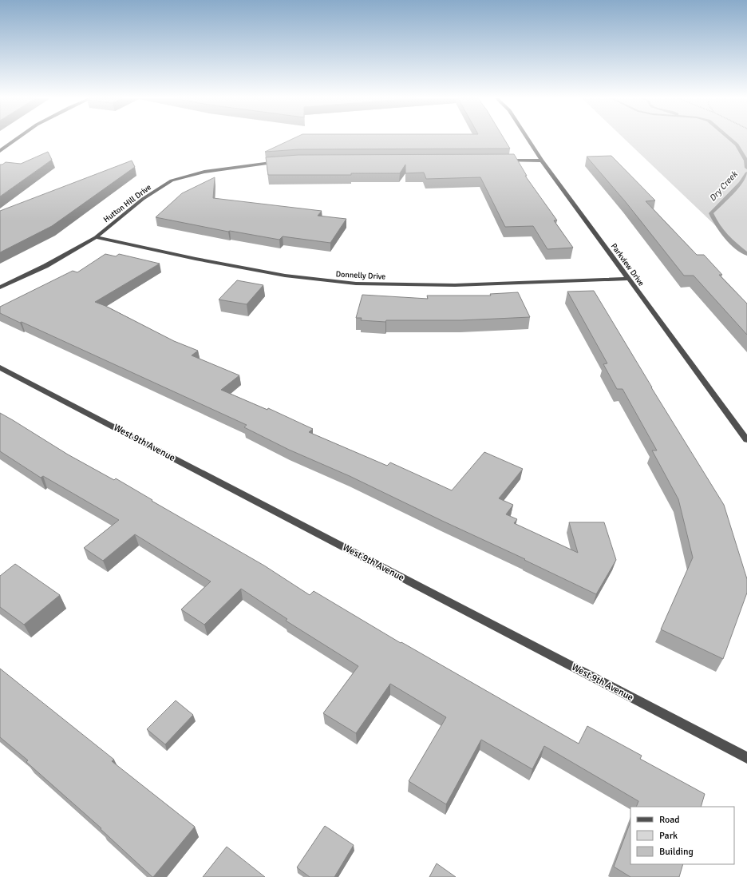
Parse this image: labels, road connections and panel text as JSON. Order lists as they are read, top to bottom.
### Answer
{
  "streets": {
    "street": [
      "Hutton Hill Drive",
      "Parkview Drive",
      "Donnelly Drive",
      "West 9th Avenue"
    ]
  },
  "crossings": [
    ["Hutton Hill Drive", "Donnelly Drive"],
    ["Parkview Drive", "Donnelly Drive"]
  ],
  "water": ["Dry Creek"],
  "legend": ["Road", "Park", "Building"]
}
